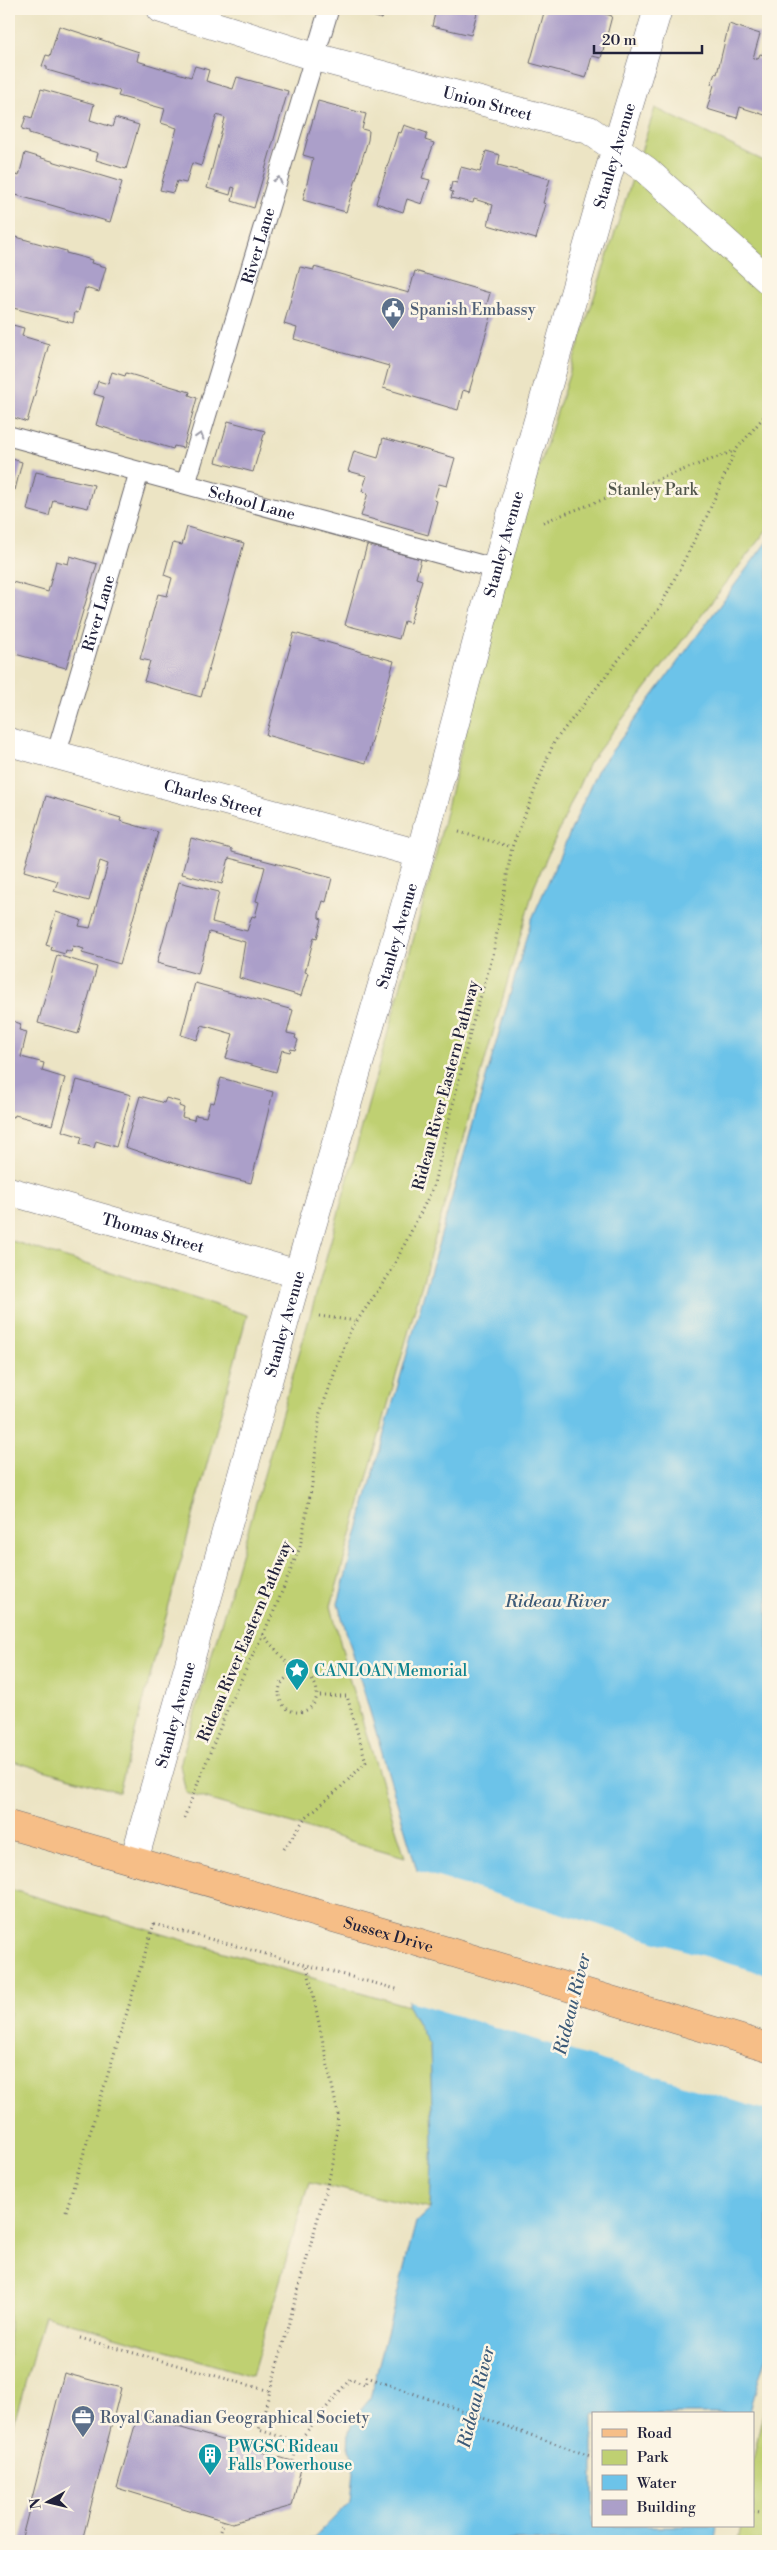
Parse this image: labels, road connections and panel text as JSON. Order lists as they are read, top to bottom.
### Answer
{
  "streets": {
    "main road": ["Sussex Drive"],
    "street": [
      "Union Street",
      "Stanley Avenue",
      "Charles Street",
      "Thomas Street"
    ],
    "lane": ["River Lane", "School Lane"],
    "path": ["Rideau River Eastern Pathway"]
  },
  "crossings": [
    ["Union Street", "Stanley Avenue"],
    ["Union Street", "River Lane"],
    ["Stanley Avenue", "School Lane"],
    ["Stanley Avenue", "Charles Street"],
    ["Stanley Avenue", "Thomas Street"],
    ["Stanley Avenue", "Sussex Drive"],
    ["River Lane", "School Lane"],
    ["River Lane", "Charles Street"]
  ],
  "one_way": ["River Lane"],
  "water": ["Rideau River"],
  "parks": ["Stanley Park"],
  "places": {
    "public building": ["Spanish Embassy"],
    "place": ["CANLOAN Memorial"],
    "office": ["Royal Canadian Geographical Society"],
    "building": ["PWGSC Rideau Falls Powerhouse"]
  },
  "legend": [
    "Road",
    "Park",
    "Water",
    "Building"
  ],
  "scale_bar": "20 m",
  "north": "left"
}
